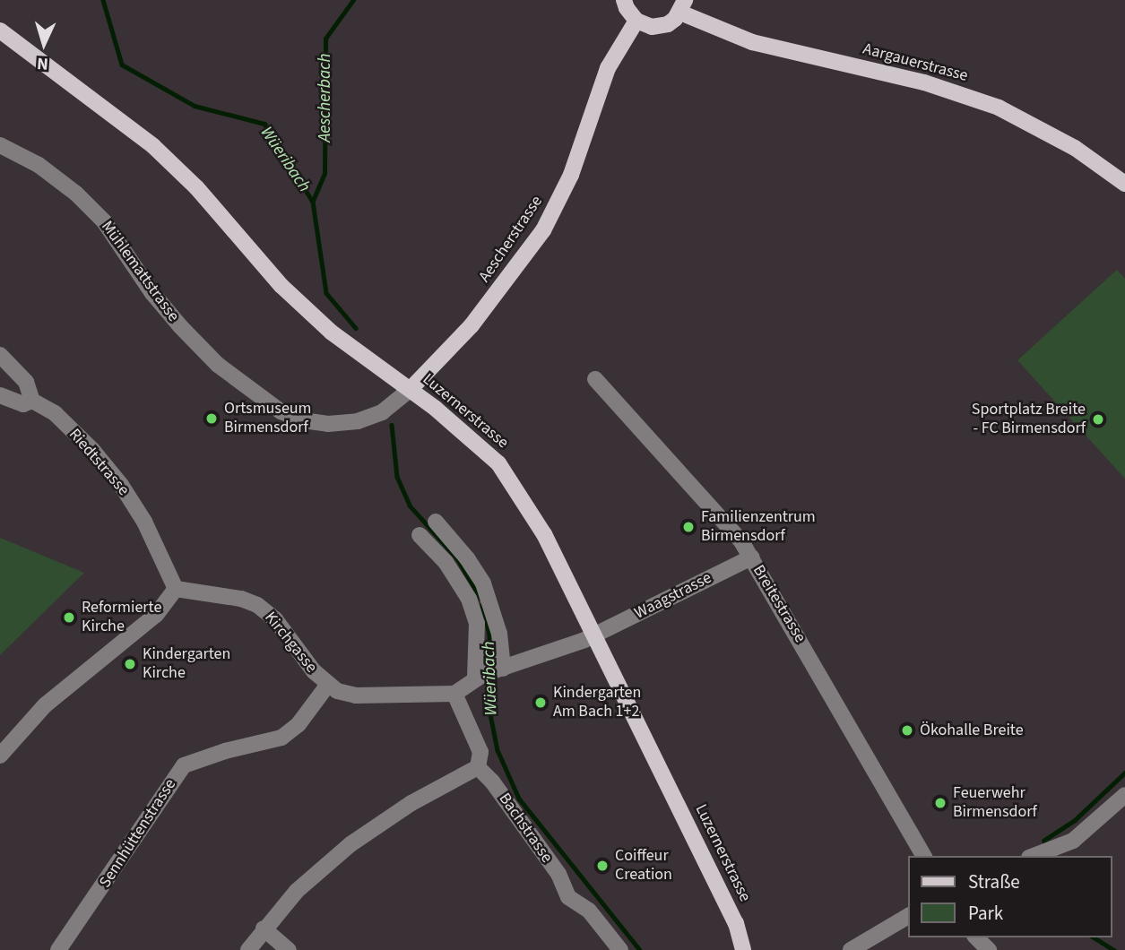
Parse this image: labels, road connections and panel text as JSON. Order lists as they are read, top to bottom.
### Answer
{
  "streets": {
    "main road": ["Aargauerstrasse", "Aescherstrasse", "Luzernerstrasse"],
    "street": [
      "Mühlemattstrasse",
      "Riedtstrasse",
      "Waagstrasse",
      "Breitestrasse",
      "Kirchgasse",
      "Bachstrasse",
      "Sennhüttenstrasse"
    ]
  },
  "crossings": [
    ["Aescherstrasse", "Mühlemattstrasse"],
    ["Aescherstrasse", "Luzernerstrasse"],
    ["Mühlemattstrasse", "Luzernerstrasse"],
    ["Luzernerstrasse", "Waagstrasse"],
    ["Riedtstrasse", "Kirchgasse"],
    ["Waagstrasse", "Breitestrasse"],
    ["Kirchgasse", "Sennhüttenstrasse"]
  ],
  "water": ["Aescherbach", "Wüeribach"],
  "places": [
    "Ortsmuseum Birmensdorf",
    "Sportplatz Breite - FC Birmensdorf",
    "Familienzentrum Birmensdorf",
    "Reformierte Kirche",
    "Kindergarten Kirche",
    "Kindergarten Am Bach 1+2",
    "Ökohalle Breite",
    "Feuerwehr Birmensdorf",
    "Coiffeur Creation"
  ],
  "legend": ["Straße", "Park"],
  "north": "bottom"
}
